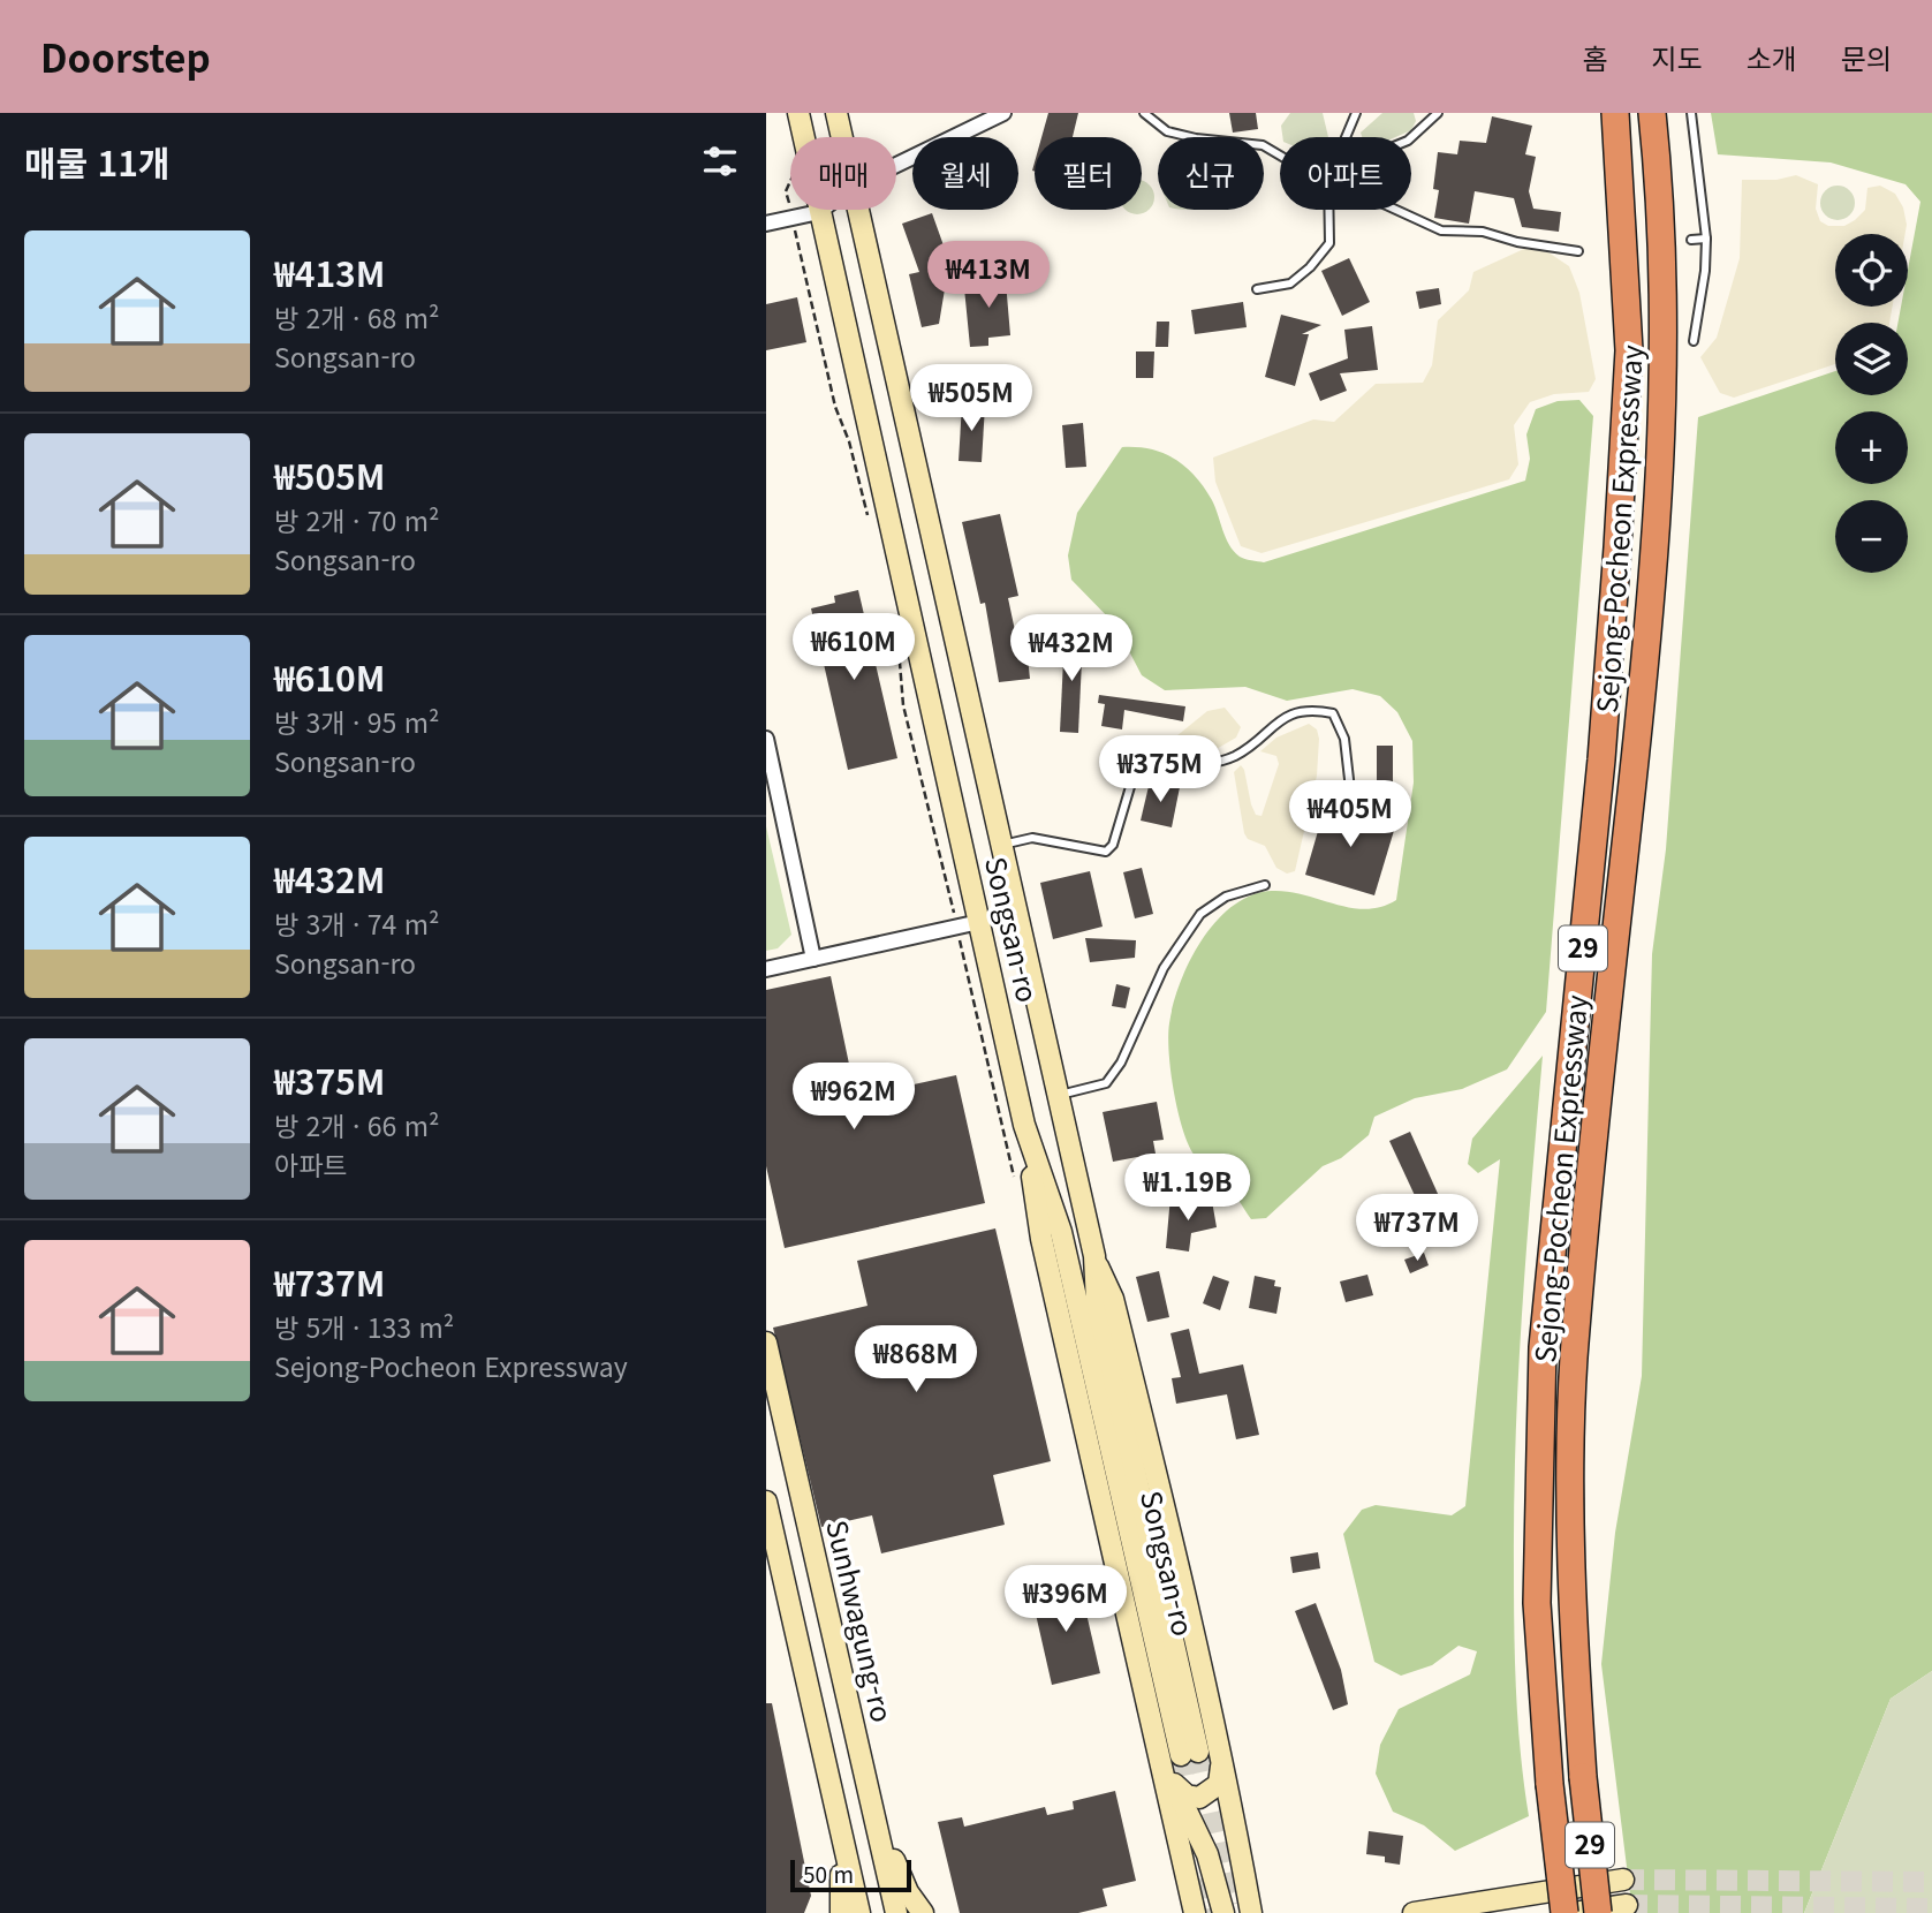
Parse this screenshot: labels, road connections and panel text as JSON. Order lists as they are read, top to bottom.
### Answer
{
  "streets": {
    "highway": ["Sejong-Pocheon Expressway", "29"],
    "street": ["Songsan-ro", "Sunhwagung-ro"]
  },
  "scale_bar": "50 m",
  "page": {
    "header": "Doorstep",
    "nav": [
      "홈",
      "지도",
      "소개",
      "문의"
    ],
    "heading": "매물 11개",
    "chip": [
      "매매",
      "월세",
      "필터",
      "신규",
      "아파트"
    ],
    "list": [
      {
        "name": "₩413M",
        "note": "방 2개 · 68 m² · Songsan-ro"
      },
      {
        "name": "₩505M",
        "note": "방 2개 · 70 m² · Songsan-ro"
      },
      {
        "name": "₩610M",
        "note": "방 3개 · 95 m² · Songsan-ro"
      },
      {
        "name": "₩432M",
        "note": "방 3개 · 74 m² · Songsan-ro"
      },
      {
        "name": "₩375M",
        "note": "방 2개 · 66 m² · 아파트"
      },
      {
        "name": "₩737M",
        "note": "방 5개 · 133 m² · Sejong-Pocheon Expressway"
      }
    ],
    "map_buttons": ["+", "−"],
    "price": [
      "₩413M",
      "₩505M",
      "₩610M",
      "₩432M",
      "₩375M",
      "₩405M",
      "₩962M",
      "₩1.19B",
      "₩737M",
      "₩868M",
      "₩396M"
    ],
    "scale": "50 m"
  }
}
